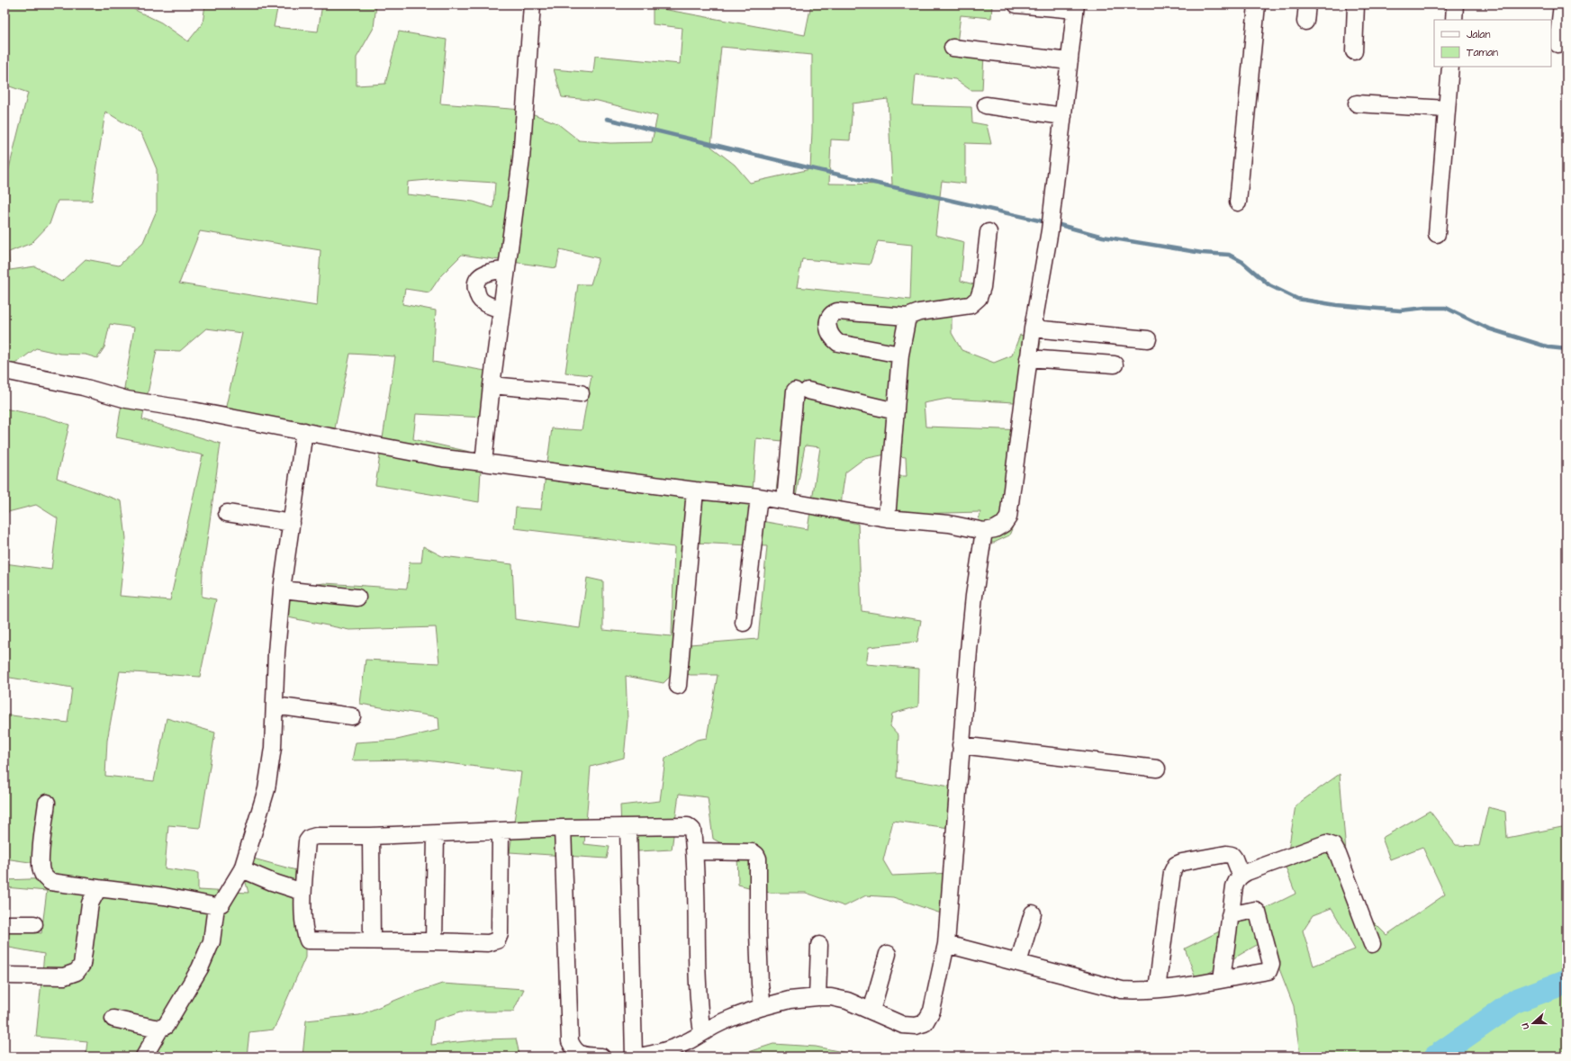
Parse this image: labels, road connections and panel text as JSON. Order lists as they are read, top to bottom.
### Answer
{
  "legend": ["Jalan", "Taman"],
  "north": "left"
}
